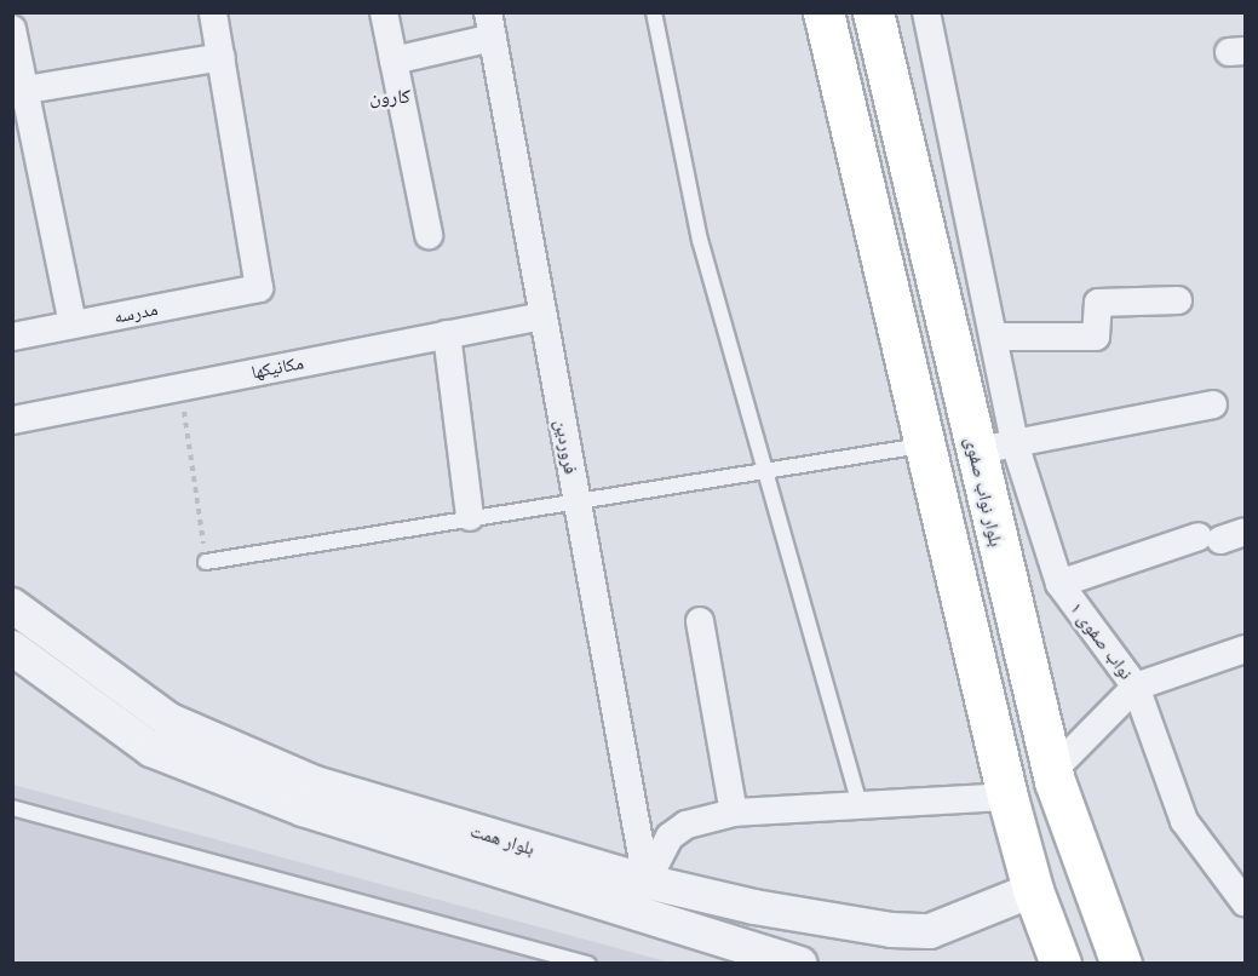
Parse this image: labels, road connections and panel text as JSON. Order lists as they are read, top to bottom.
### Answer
{
  "streets": {
    "main road": ["بلوار نواب صفوی"],
    "street": [
      "مدرسه",
      "مکانیکها",
      "فروردین",
      "نواب صفوی ۱",
      "بلوار همت"
    ]
  },
  "crossings": [
    ["مکانیکها", "فروردین"],
    ["فروردین", "بلوار همت"]
  ],
  "districts": ["کارون"]
}
